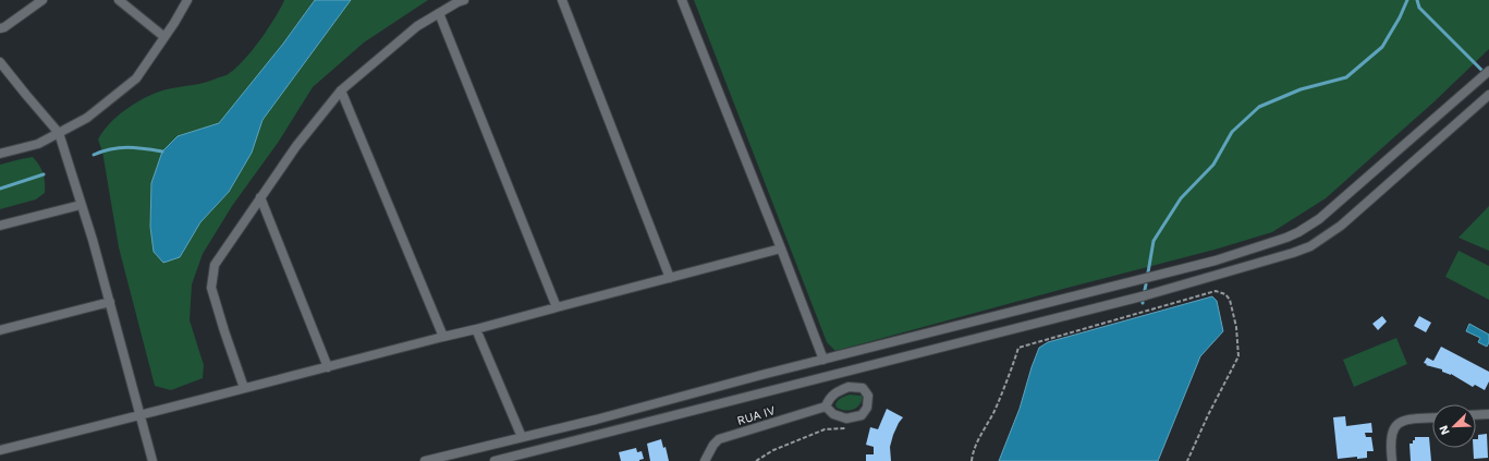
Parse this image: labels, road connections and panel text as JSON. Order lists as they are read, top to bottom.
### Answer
{
  "streets": {
    "street": ["RUA IV"]
  },
  "north": "bottom left"
}
